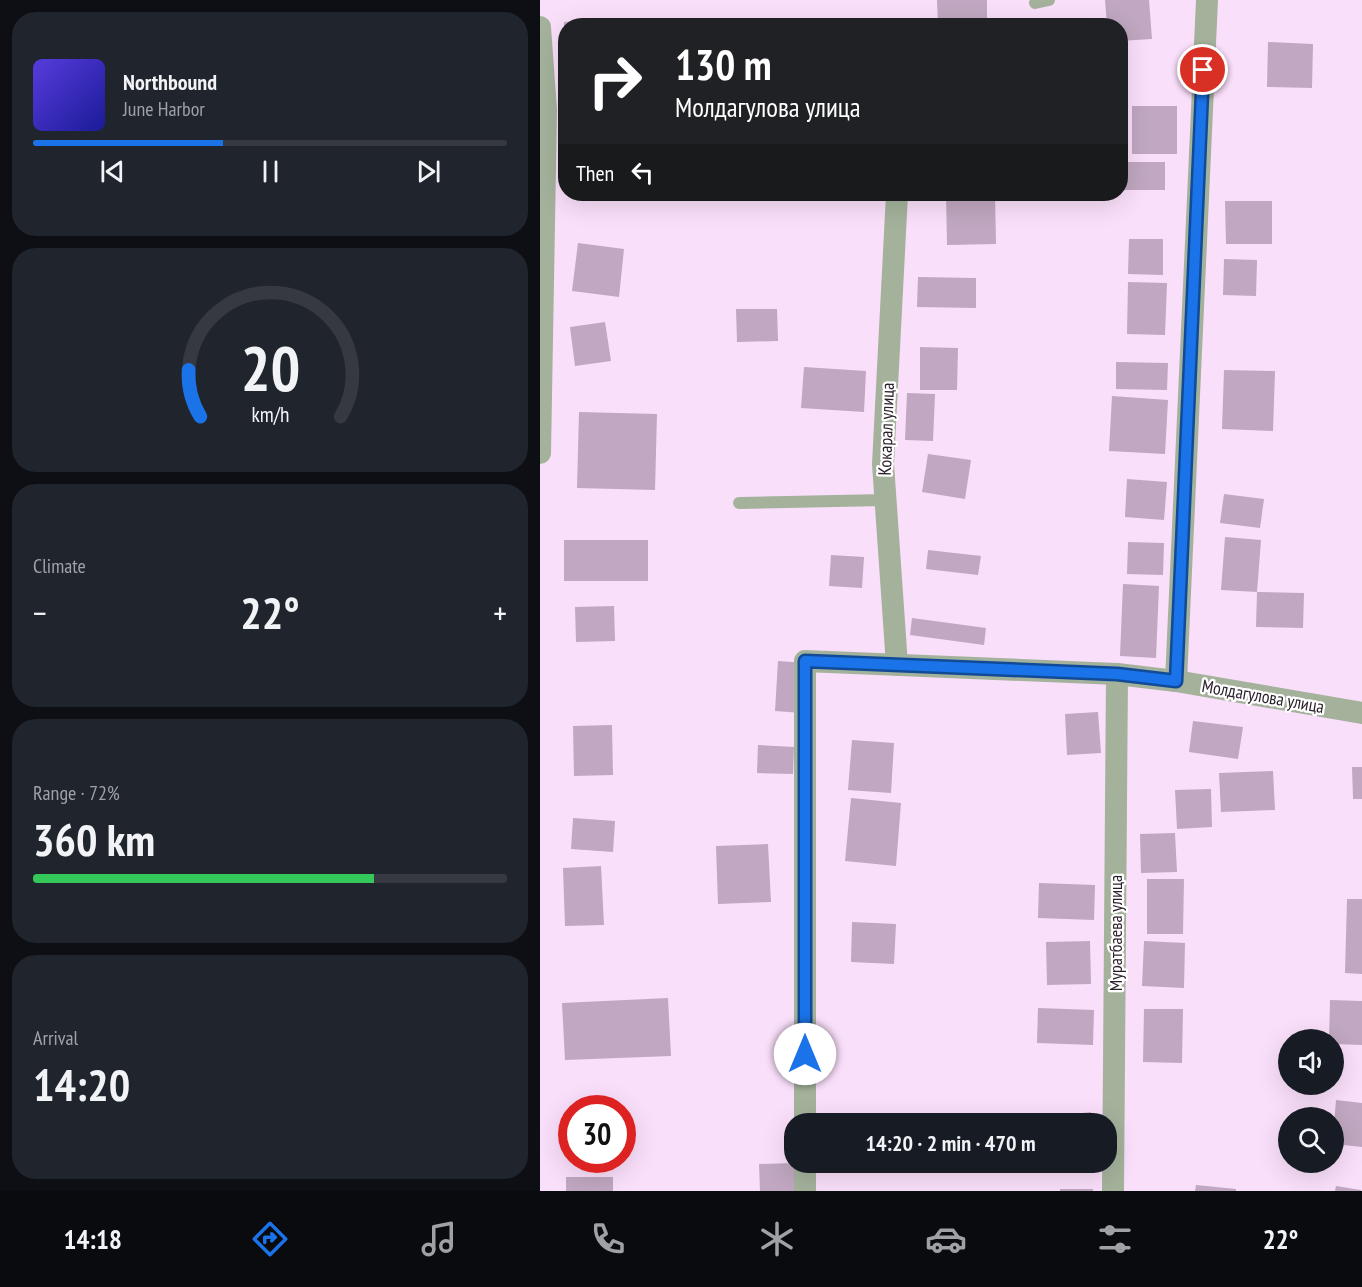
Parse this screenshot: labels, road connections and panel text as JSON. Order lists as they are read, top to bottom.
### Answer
{
  "streets": {
    "street": ["Кокарал улица", "Молдагулова улица", "Муратбаева улица"]
  },
  "crossings": [
    ["Кокарал улица", "Молдагулова улица"],
    ["Молдагулова улица", "Муратбаева улица"]
  ],
  "page": {
    "turn": ["130 m", "Молдагулова улица"],
    "song": ["Northbound", "June Harbor"],
    "then": "Then",
    "tile": [
      "Climate",
      ["Range · 72%", "360 km"],
      ["Arrival", "14:20"]
    ],
    "heat": ["−", "22°", "+"],
    "limit": "30",
    "trip": "14:20 · 2 min · 470 m",
    "tabs": ["14:18", "22°"],
    "gauge": ["20", "km/h"]
  }
}
